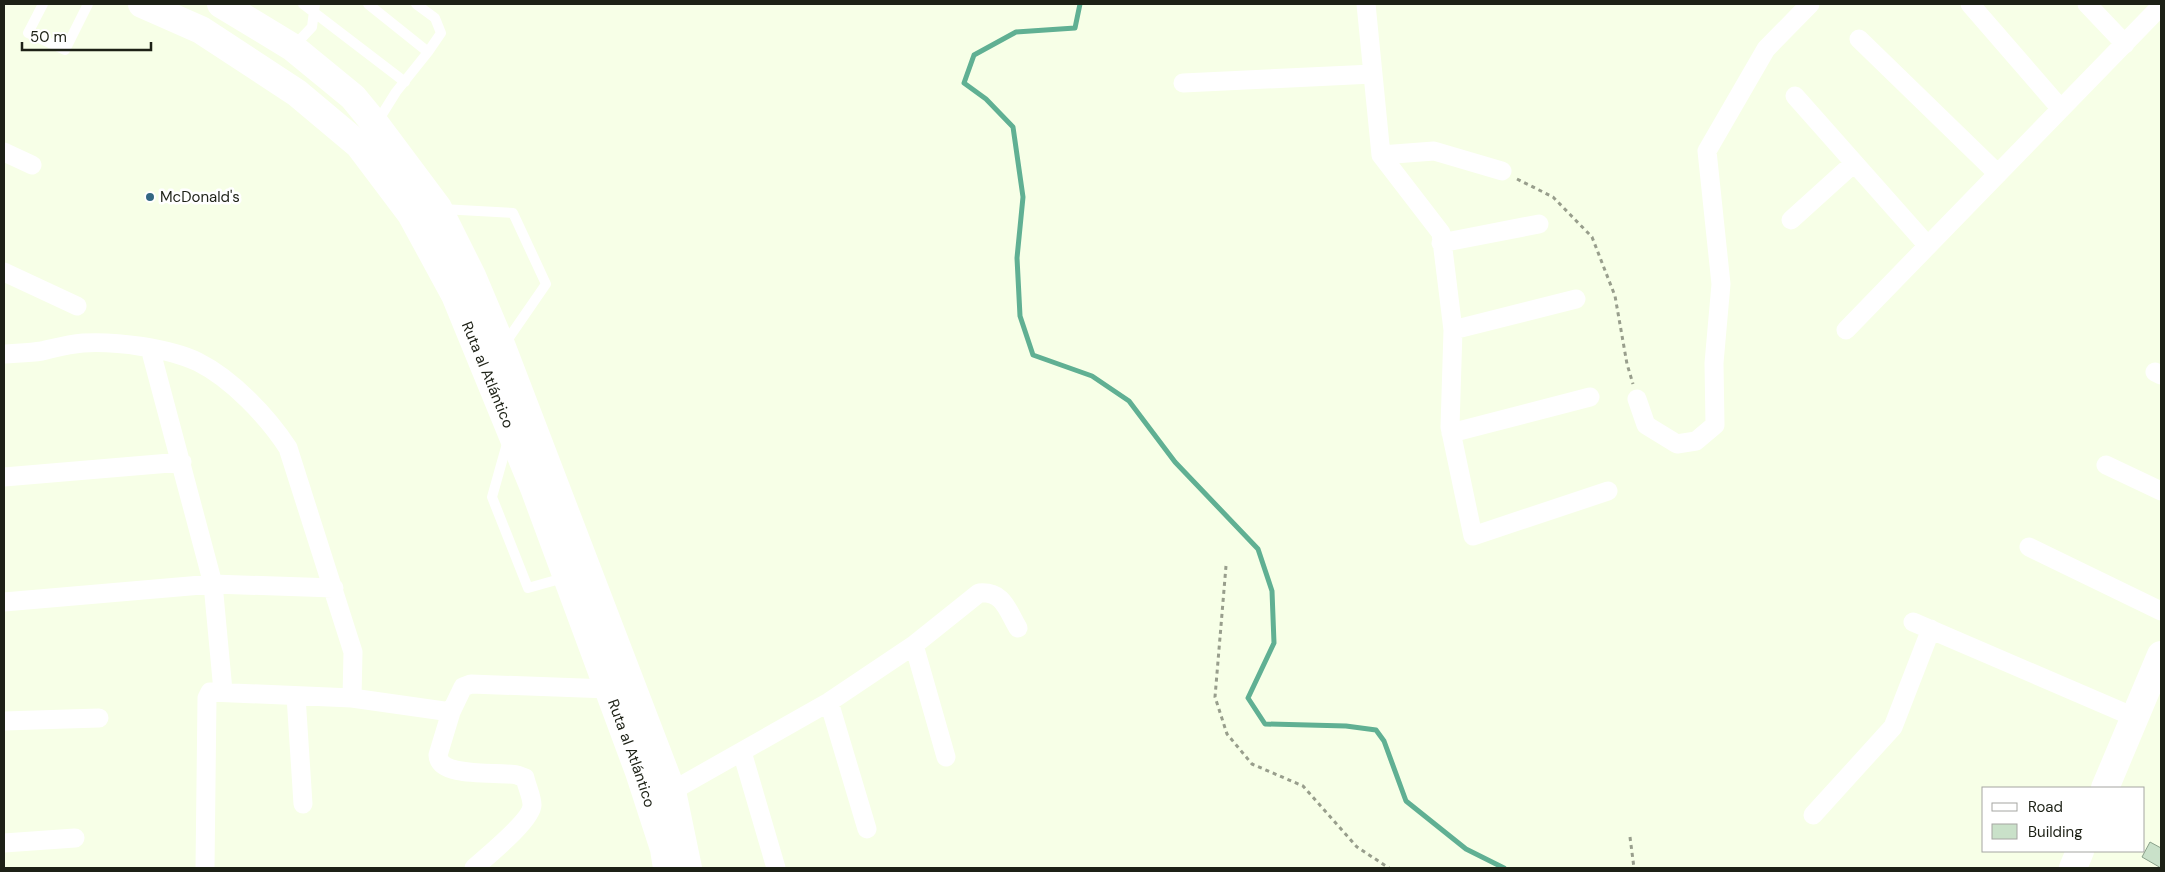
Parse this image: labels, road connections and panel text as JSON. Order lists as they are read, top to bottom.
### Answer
{
  "streets": {
    "main road": ["Ruta al Atlántico"]
  },
  "places": ["McDonald's"],
  "legend": ["Road", "Building"],
  "scale_bar": "50 m"
}
